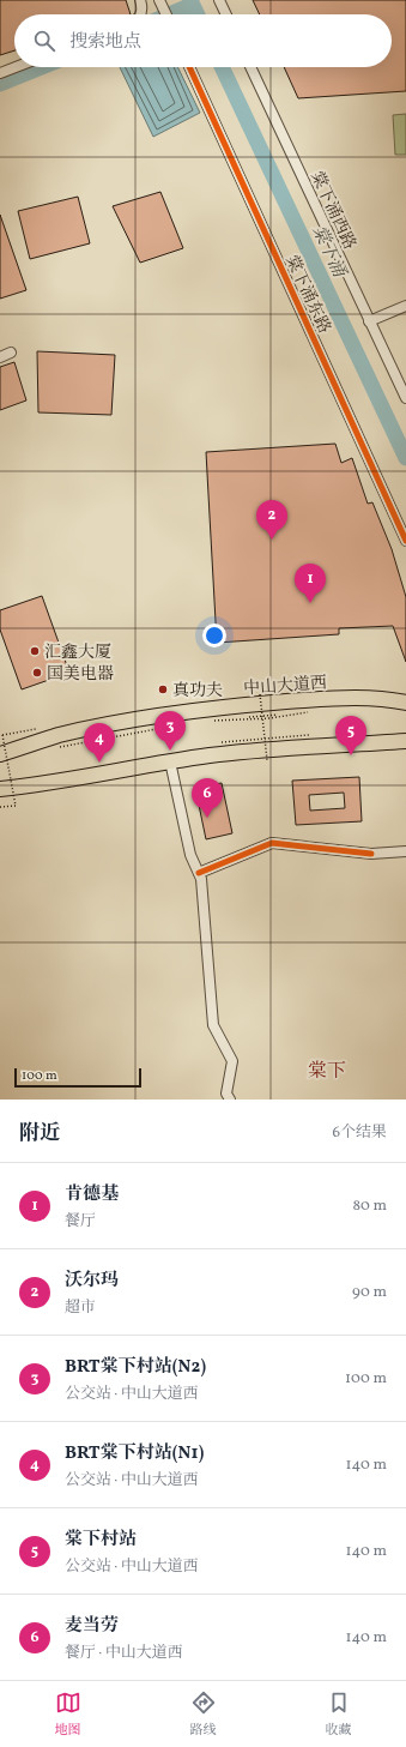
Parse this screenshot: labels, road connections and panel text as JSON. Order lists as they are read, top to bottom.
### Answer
{
  "streets": {
    "highway": ["中山大道西"],
    "street": ["棠下涌西路", "棠下涌东路"]
  },
  "districts": ["棠下"],
  "water": ["棠下涌"],
  "places": ["汇鑫大厦", "国美电器", "真功夫"],
  "scale_bar": "100 m",
  "page": {
    "search": "搜索地点",
    "pins": [
      "2",
      "1",
      "3",
      "5",
      "4",
      "6"
    ],
    "scale": "100 m",
    "heading": ["附近", "6个结果"],
    "list": [
      {
        "mark": "1",
        "name": "肯德基",
        "note": "餐厅",
        "value": "80 m"
      },
      {
        "mark": "2",
        "name": "沃尔玛",
        "note": "超市",
        "value": "90 m"
      },
      {
        "mark": "3",
        "name": "BRT棠下村站(N2)",
        "note": "公交站 · 中山大道西",
        "value": "100 m"
      },
      {
        "mark": "4",
        "name": "BRT棠下村站(N1)",
        "note": "公交站 · 中山大道西",
        "value": "140 m"
      },
      {
        "mark": "5",
        "name": "棠下村站",
        "note": "公交站 · 中山大道西",
        "value": "140 m"
      },
      {
        "mark": "6",
        "name": "麦当劳",
        "note": "餐厅 · 中山大道西",
        "value": "140 m"
      }
    ],
    "nav": ["地图", "路线", "收藏"]
  }
}
